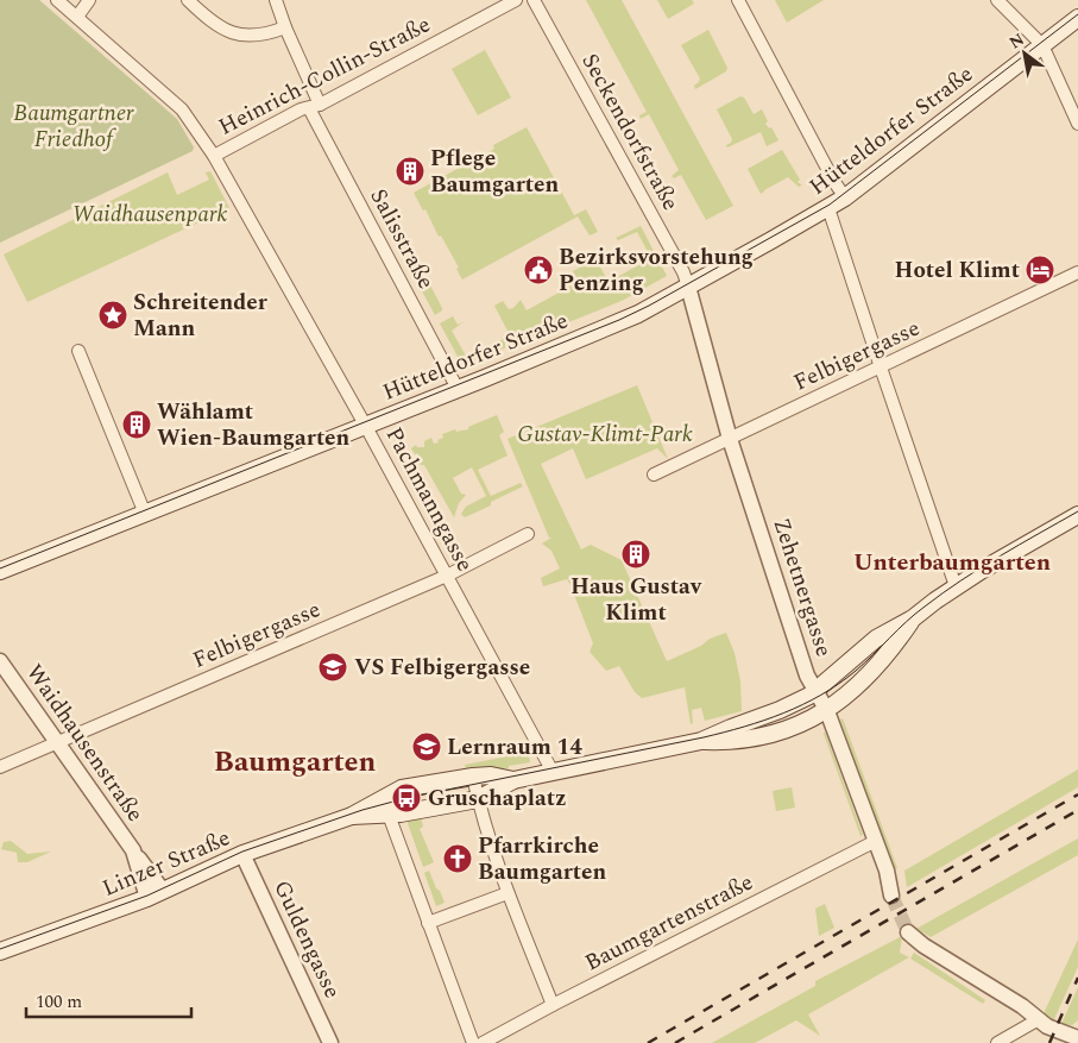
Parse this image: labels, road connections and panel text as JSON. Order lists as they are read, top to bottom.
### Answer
{
  "streets": {
    "main road": ["Hütteldorfer Straße", "Linzer Straße"],
    "street": [
      "Heinrich-Collin-Straße",
      "Seckendorfstraße",
      "Salisstraße",
      "Felbigergasse",
      "Pachmanngasse",
      "Zehetnergasse",
      "Waidhausenstraße",
      "Baumgartenstraße",
      "Guldengasse"
    ]
  },
  "crossings": [
    ["Heinrich-Collin-Straße", "Salisstraße"],
    ["Heinrich-Collin-Straße", "Pachmanngasse"],
    ["Hütteldorfer Straße", "Seckendorfstraße"],
    ["Hütteldorfer Straße", "Salisstraße"],
    ["Hütteldorfer Straße", "Pachmanngasse"],
    ["Hütteldorfer Straße", "Zehetnergasse"],
    ["Seckendorfstraße", "Zehetnergasse"],
    ["Felbigergasse", "Pachmanngasse"],
    ["Felbigergasse", "Zehetnergasse"],
    ["Felbigergasse", "Waidhausenstraße"],
    ["Pachmanngasse", "Linzer Straße"],
    ["Zehetnergasse", "Linzer Straße"],
    ["Zehetnergasse", "Baumgartenstraße"],
    ["Waidhausenstraße", "Linzer Straße"],
    ["Linzer Straße", "Guldengasse"]
  ],
  "districts": ["Unterbaumgarten", "Baumgarten"],
  "parks": ["Baumgartner Friedhof", "Waidhausenpark", "Gustav-Klimt-Park"],
  "places": {
    "building": ["Pflege Baumgarten", "Wählamt Wien-Baumgarten", "Haus Gustav Klimt"],
    "public building": ["Bezirksvorstehung Penzing"],
    "hotel": ["Hotel Klimt"],
    "place": ["Schreitender Mann"],
    "school or university": ["VS Felbigergasse", "Lernraum 14"],
    "bus stop": ["Gruschaplatz"],
    "church": ["Pfarrkirche Baumgarten"]
  },
  "scale_bar": "100 m",
  "north": "top left"
}
